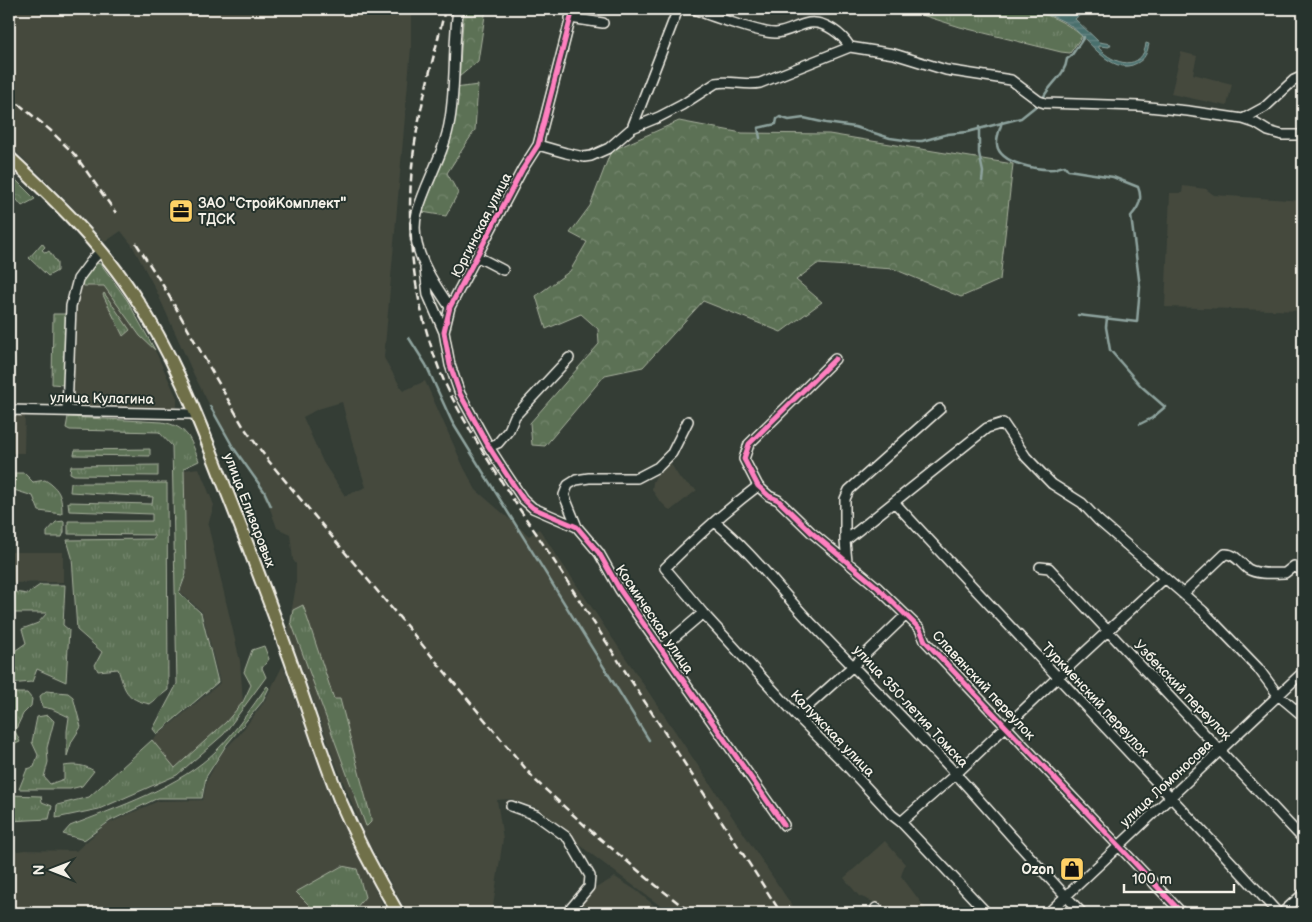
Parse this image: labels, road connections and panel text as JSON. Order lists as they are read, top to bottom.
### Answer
{
  "streets": {
    "main road": ["улица Елизаровых"],
    "street": [
      "Юргинская улица",
      "улица Кулагина",
      "Космическая улица",
      "Славянский переулок",
      "Узбекский переулок",
      "Туркменский переулок",
      "улица 350-летия Томска",
      "Калужская улица",
      "улица Ломоносова"
    ]
  },
  "crossings": [
    ["Юргинская улица", "Космическая улица"],
    ["улица Кулагина", "улица Елизаровых"],
    ["Славянский переулок", "улица Ломоносова"],
    ["Узбекский переулок", "улица Ломоносова"],
    ["Туркменский переулок", "улица Ломоносова"],
    ["улица 350-летия Томска", "Калужская улица"],
    ["улица 350-летия Томска", "улица Ломоносова"]
  ],
  "places": {
    "office": ["ЗАО \"СтройКомплект\" ТДСК"],
    "shop": ["Ozon"]
  },
  "scale_bar": "100 m",
  "north": "left"
}
